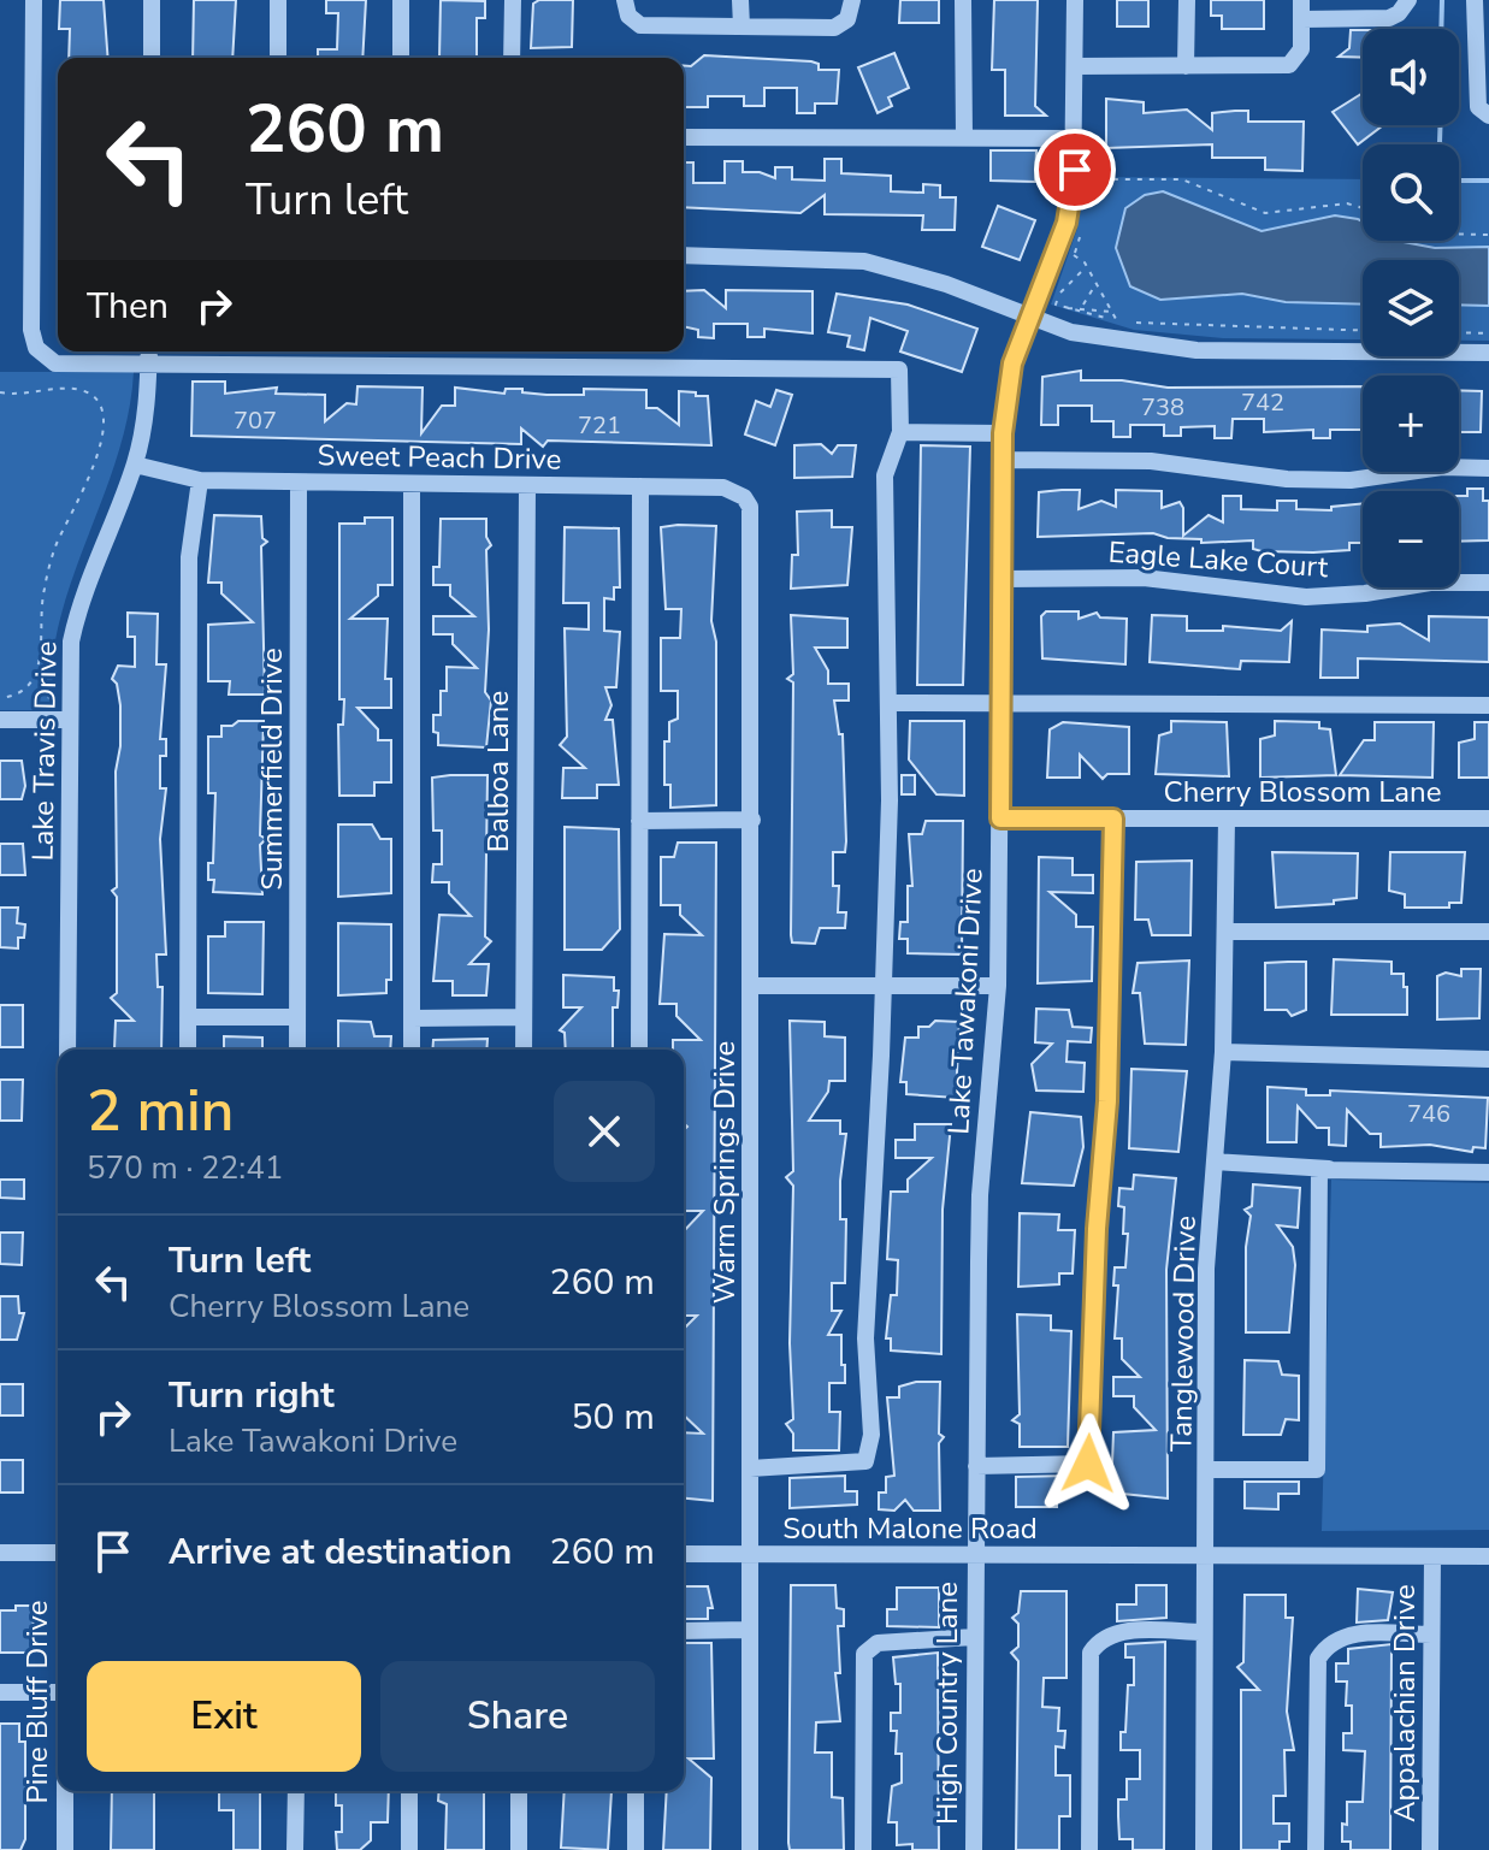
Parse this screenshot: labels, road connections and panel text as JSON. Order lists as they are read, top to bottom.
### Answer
{
  "streets": {
    "street": [
      "Sweet Peach Drive",
      "Eagle Lake Court",
      "Lake Travis Drive",
      "Summerfield Drive",
      "Balboa Lane",
      "Cherry Blossom Lane",
      "Lake Tawakoni Drive",
      "Warm Springs Drive",
      "Tanglewood Drive",
      "South Malone Road",
      "Pine Bluff Drive",
      "High Country Lane",
      "Appalachian Drive"
    ]
  },
  "crossings": [
    ["Sweet Peach Drive", "Lake Travis Drive"],
    ["Sweet Peach Drive", "Summerfield Drive"],
    ["Sweet Peach Drive", "Balboa Lane"],
    ["Sweet Peach Drive", "Warm Springs Drive"],
    ["Eagle Lake Court", "Lake Tawakoni Drive"],
    ["Cherry Blossom Lane", "Lake Tawakoni Drive"],
    ["Cherry Blossom Lane", "Tanglewood Drive"],
    ["Lake Tawakoni Drive", "South Malone Road"],
    ["Lake Tawakoni Drive", "High Country Lane"],
    ["Warm Springs Drive", "South Malone Road"],
    ["Tanglewood Drive", "South Malone Road"],
    ["South Malone Road", "High Country Lane"],
    ["South Malone Road", "Appalachian Drive"]
  ],
  "house_numbers": [
    "742",
    "738",
    "707",
    "721",
    "746"
  ],
  "page": {
    "map_buttons": ["+", "−"],
    "turn": ["260 m", "Turn left"],
    "then": "Then",
    "heading": ["2 min", "570 m · 22:41"],
    "list": [
      {
        "name": "Turn left",
        "note": "Cherry Blossom Lane",
        "value": "260 m"
      },
      {
        "name": "Turn right",
        "note": "Lake Tawakoni Drive",
        "value": "50 m"
      },
      {
        "name": "Arrive at destination",
        "value": "260 m"
      }
    ],
    "buttons": ["Exit", "Share"]
  }
}
